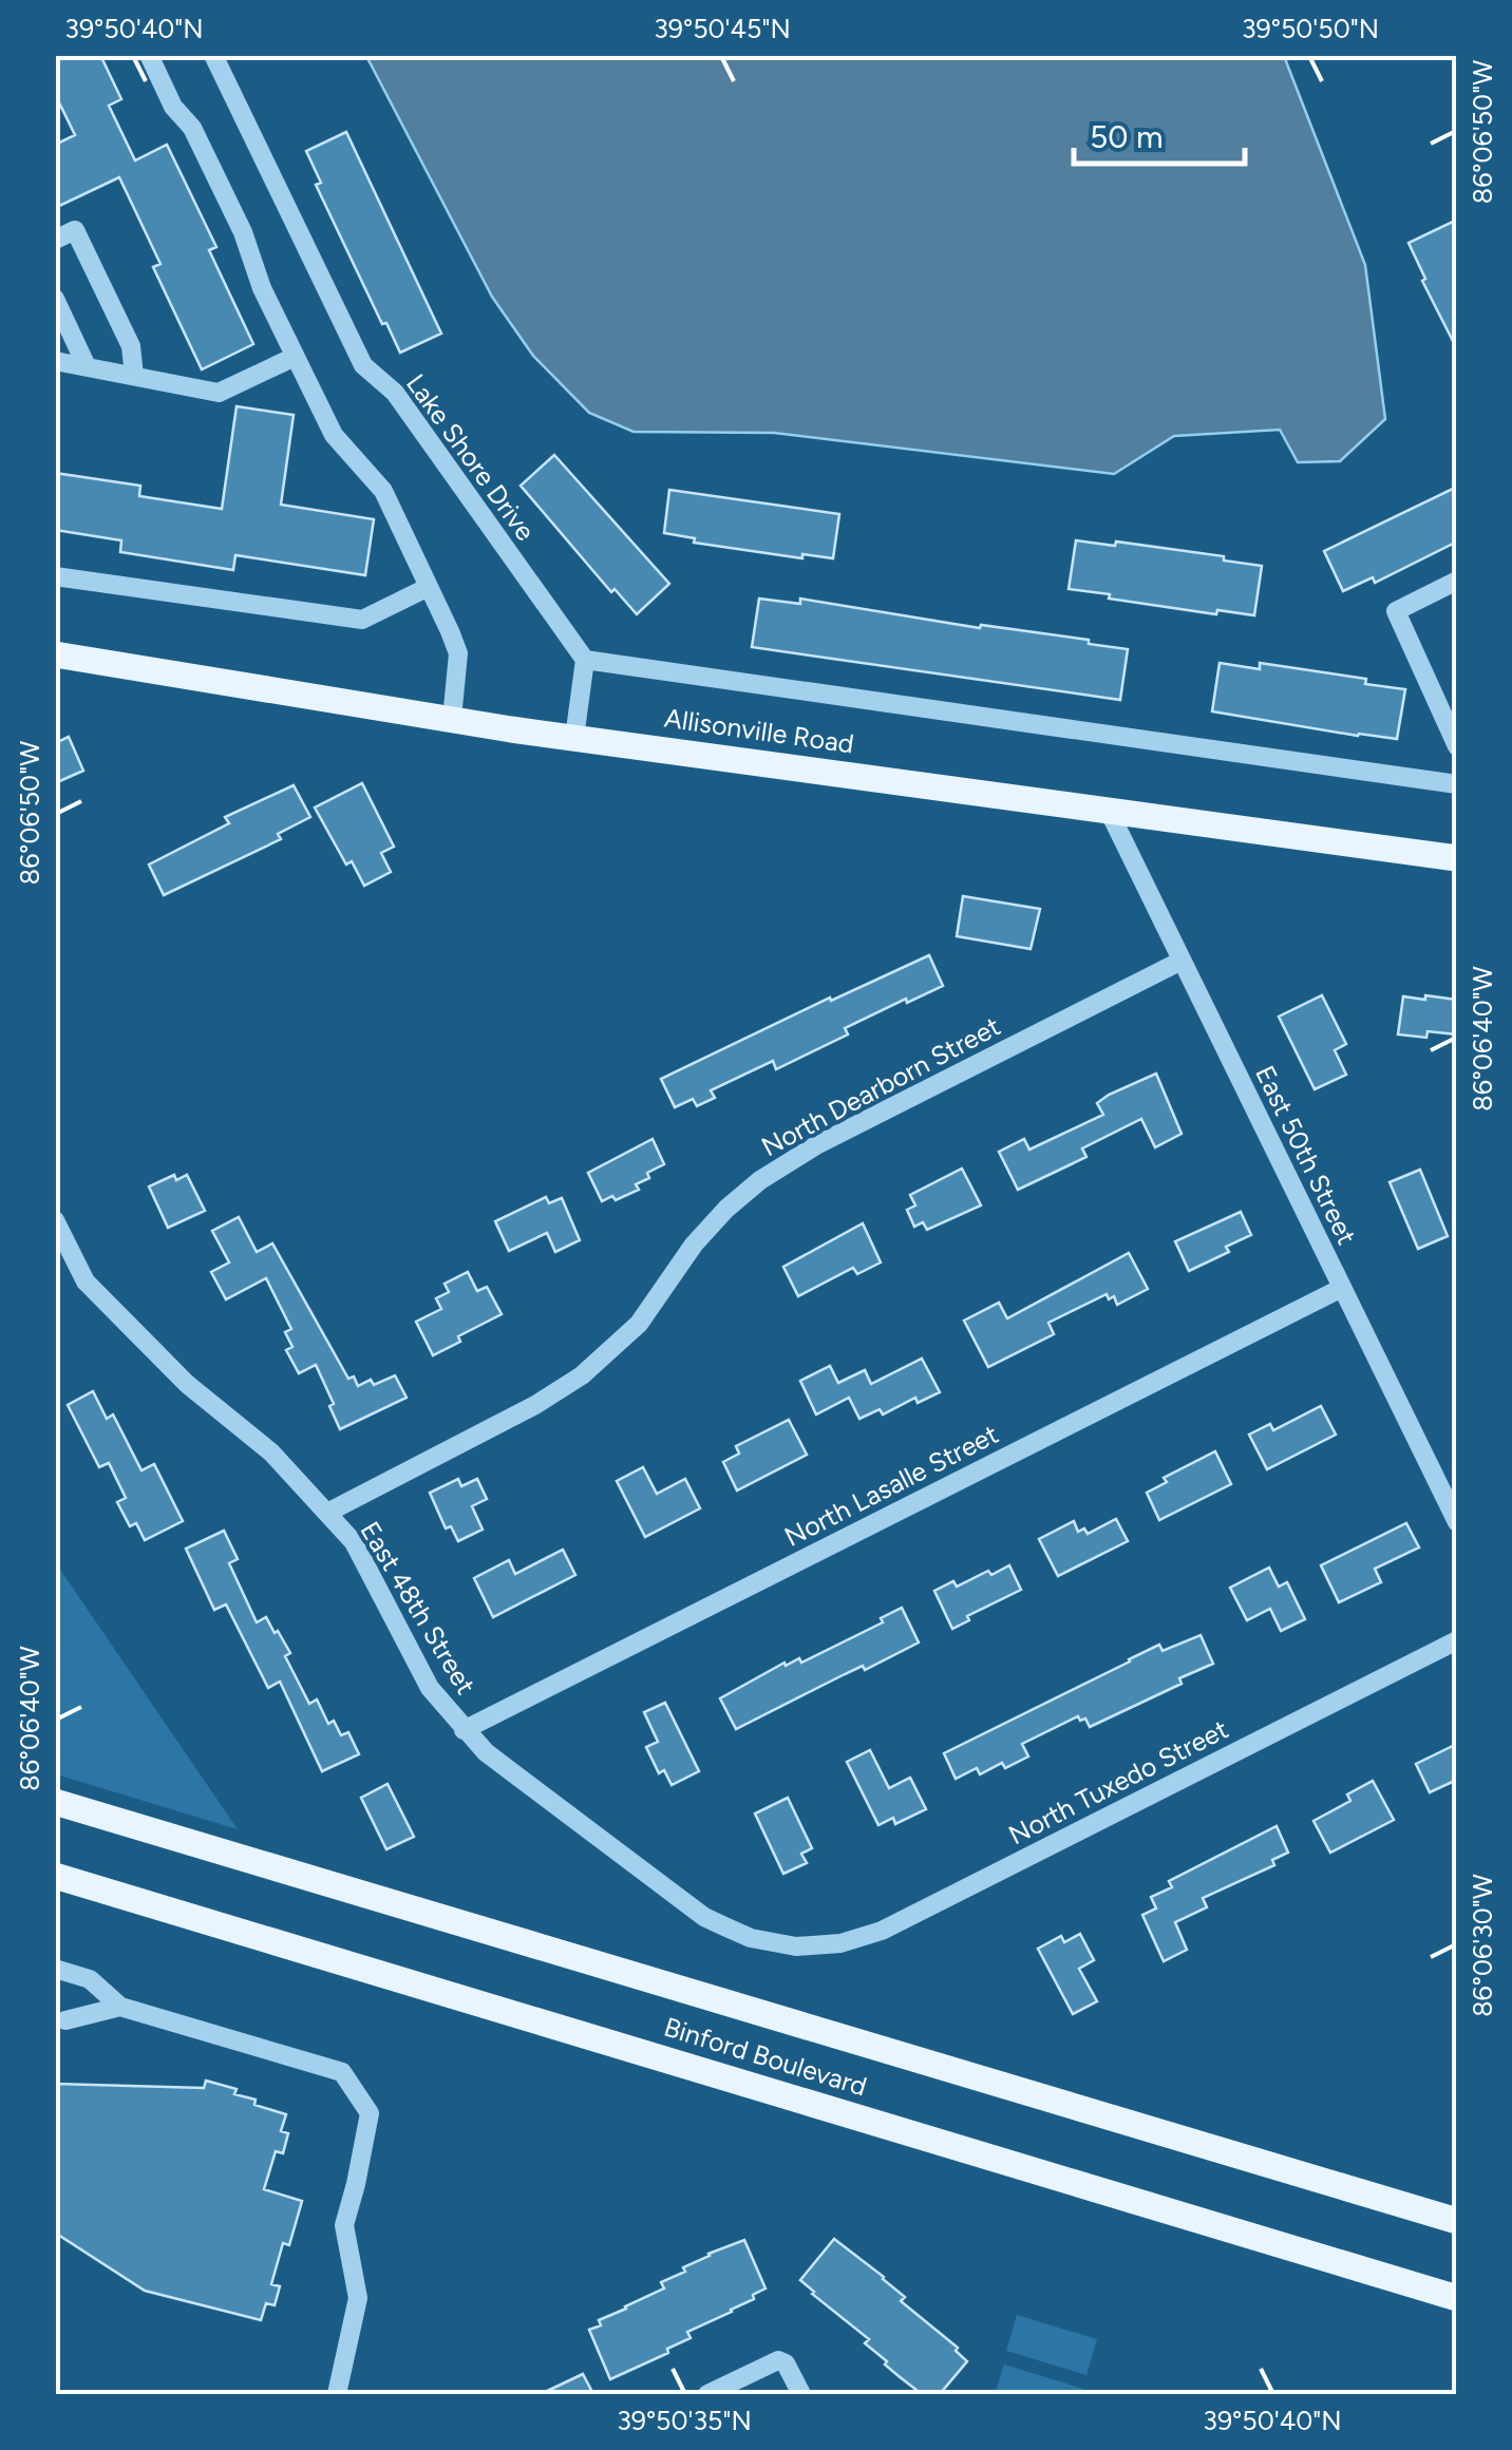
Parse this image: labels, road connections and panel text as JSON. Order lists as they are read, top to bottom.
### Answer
{
  "streets": {
    "main road": ["Allisonville Road", "Binford Boulevard"],
    "street": [
      "Lake Shore Drive",
      "North Dearborn Street",
      "East 50th Street",
      "North Lasalle Street",
      "East 48th Street",
      "North Tuxedo Street"
    ]
  },
  "crossings": [
    ["Allisonville Road", "East 50th Street"],
    ["North Dearborn Street", "East 50th Street"],
    ["North Dearborn Street", "East 48th Street"],
    ["East 50th Street", "North Lasalle Street"],
    ["North Lasalle Street", "East 48th Street"],
    ["East 48th Street", "North Tuxedo Street"]
  ],
  "scale_bar": "50 m",
  "coordinates": [
    "39°50'40\"N",
    "39°50'45\"N",
    "39°50'50\"N",
    "86°06'50\"W",
    "86°06'40\"W",
    "86°06'30\"W",
    "39°50'35\"N"
  ]
}
